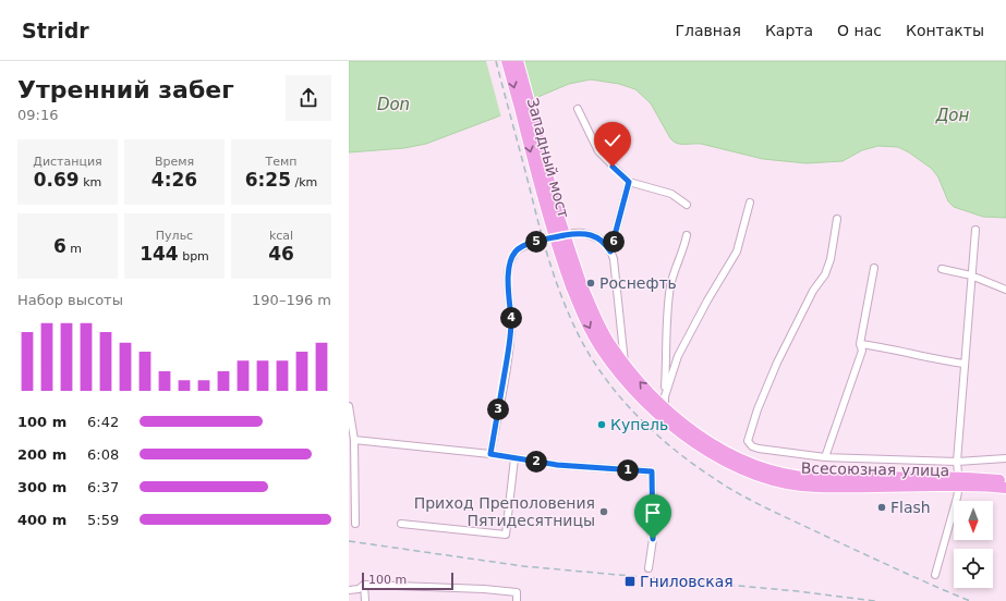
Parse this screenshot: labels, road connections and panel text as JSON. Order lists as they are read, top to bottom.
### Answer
{
  "streets": {
    "highway": ["Западный мост", "Всесоюзная улица"]
  },
  "crossings": [
    ["Западный мост", "Всесоюзная улица"]
  ],
  "water": ["Don", "Дон"],
  "places": {
    "other": [
      "Роснефть",
      "Купель",
      "Flash",
      "Приход Преполовения Пятидесятницы"
    ],
    "transit": ["Гниловская"]
  },
  "scale_bar": "100 m",
  "north": "bottom",
  "page": {
    "header": "Stridr",
    "nav": [
      "Главная",
      "Карта",
      "О нас",
      "Контакты"
    ],
    "heading": ["Утренний забег", "09:16"],
    "stats": [
      ["Дистанция", "0.69 km"],
      ["Время", "4:26"],
      ["Темп", "6:25 /km"],
      ["6 m"],
      ["Пульс", "144 bpm"],
      ["kcal", "46"]
    ],
    "pins": [
      "5",
      "6",
      "4",
      "3",
      "2",
      "1"
    ],
    "chart": ["Набор высоты", "190–196 m"],
    "list": [
      {
        "name": "100 m",
        "note": "6:42"
      },
      {
        "name": "200 m",
        "note": "6:08"
      },
      {
        "name": "300 m",
        "note": "6:37"
      },
      {
        "name": "400 m",
        "note": "5:59"
      }
    ],
    "scale": "100 m"
  }
}
